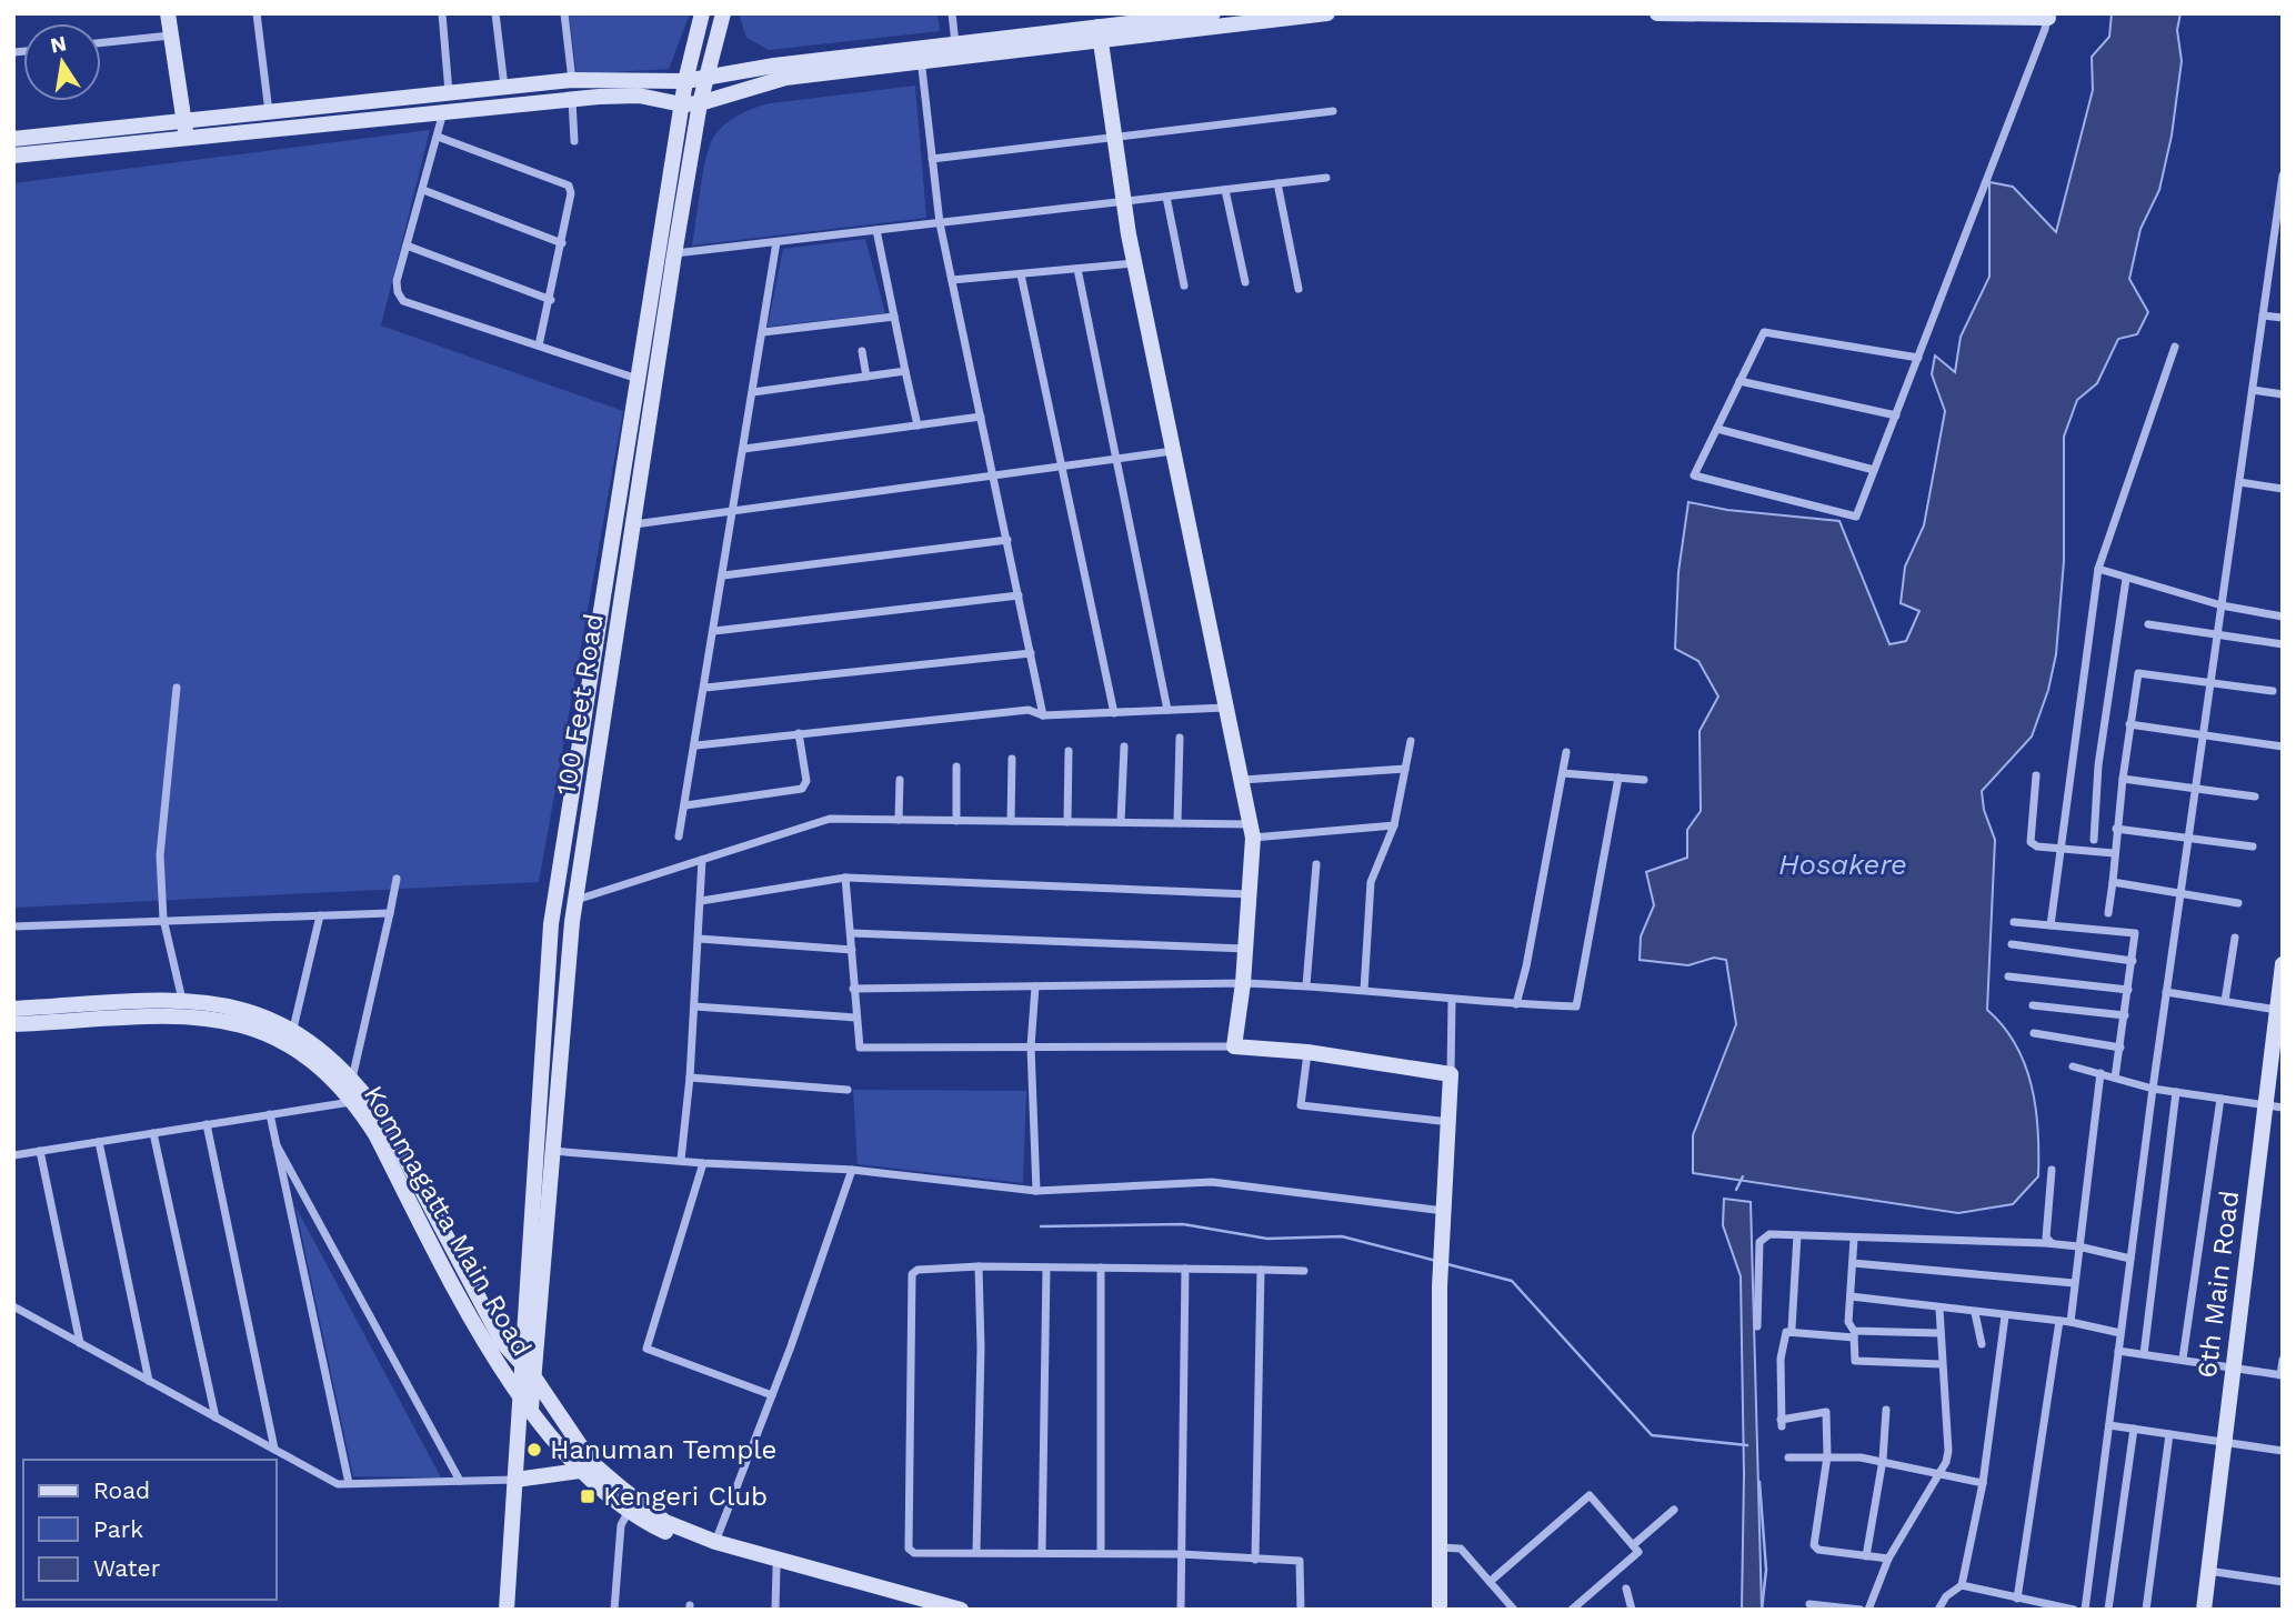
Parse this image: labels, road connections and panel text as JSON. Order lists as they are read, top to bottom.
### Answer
{
  "streets": {
    "street": ["100 Feet Road", "Kommagatta Main Road", "6th Main Road"]
  },
  "crossings": [
    ["100 Feet Road", "Kommagatta Main Road"]
  ],
  "water": ["Hosakere"],
  "places": {
    "other": ["Hanuman Temple"],
    "transit": ["Kengeri Club"]
  },
  "legend": ["Road", "Park", "Water"],
  "north": "top"
}
